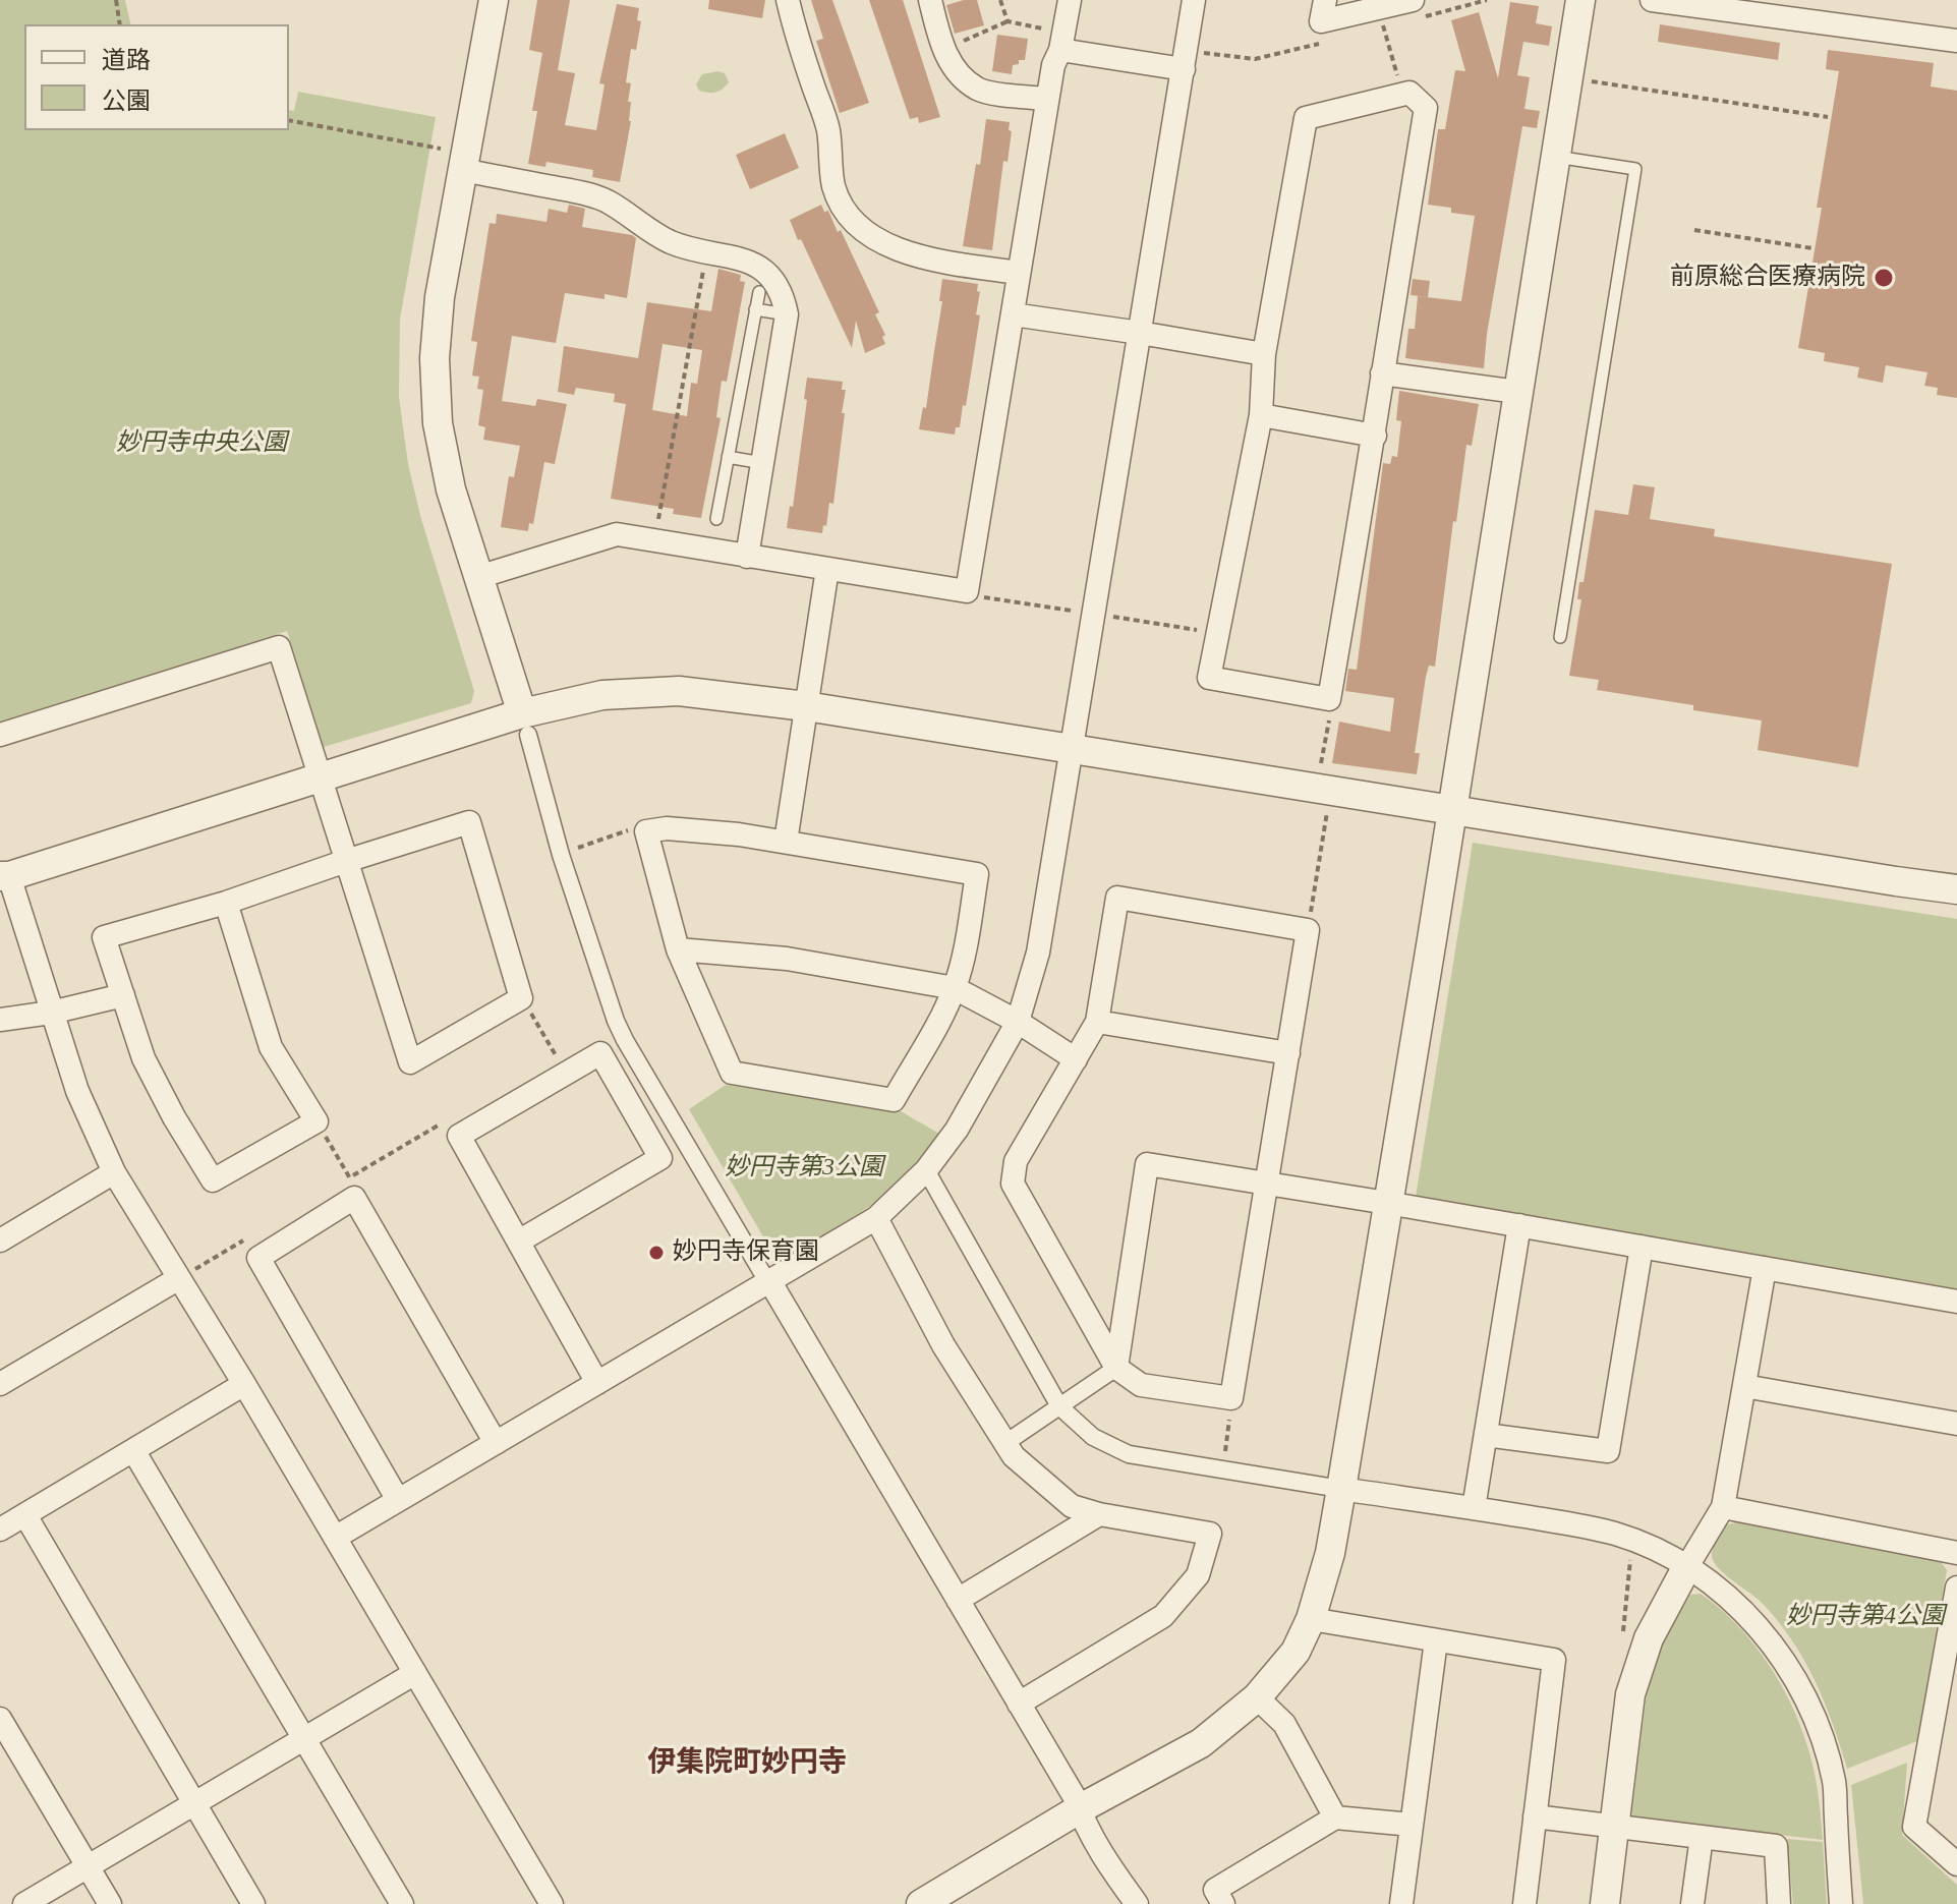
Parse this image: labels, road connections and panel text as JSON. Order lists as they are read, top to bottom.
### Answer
{
  "districts": ["伊集院町妙円寺"],
  "parks": ["妙円寺中央公園", "妙円寺第3公園", "妙円寺第4公園"],
  "places": ["前原総合医療病院", "妙円寺保育園"],
  "legend": ["道路", "公園"]
}
